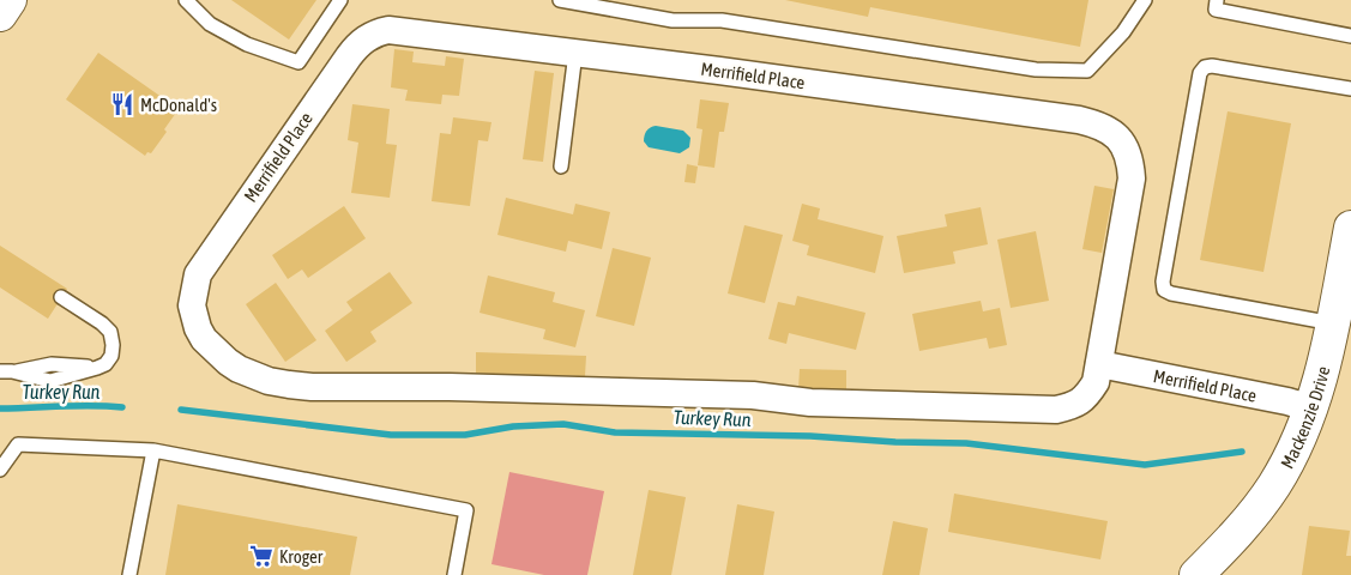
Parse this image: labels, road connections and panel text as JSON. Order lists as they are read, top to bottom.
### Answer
{
  "streets": {
    "street": ["Merrifield Place", "Mackenzie Drive"]
  },
  "crossings": [
    ["Merrifield Place", "Mackenzie Drive"]
  ],
  "water": ["Turkey Run"],
  "places": {
    "restaurant": ["McDonald's"],
    "supermarket": ["Kroger"]
  }
}
